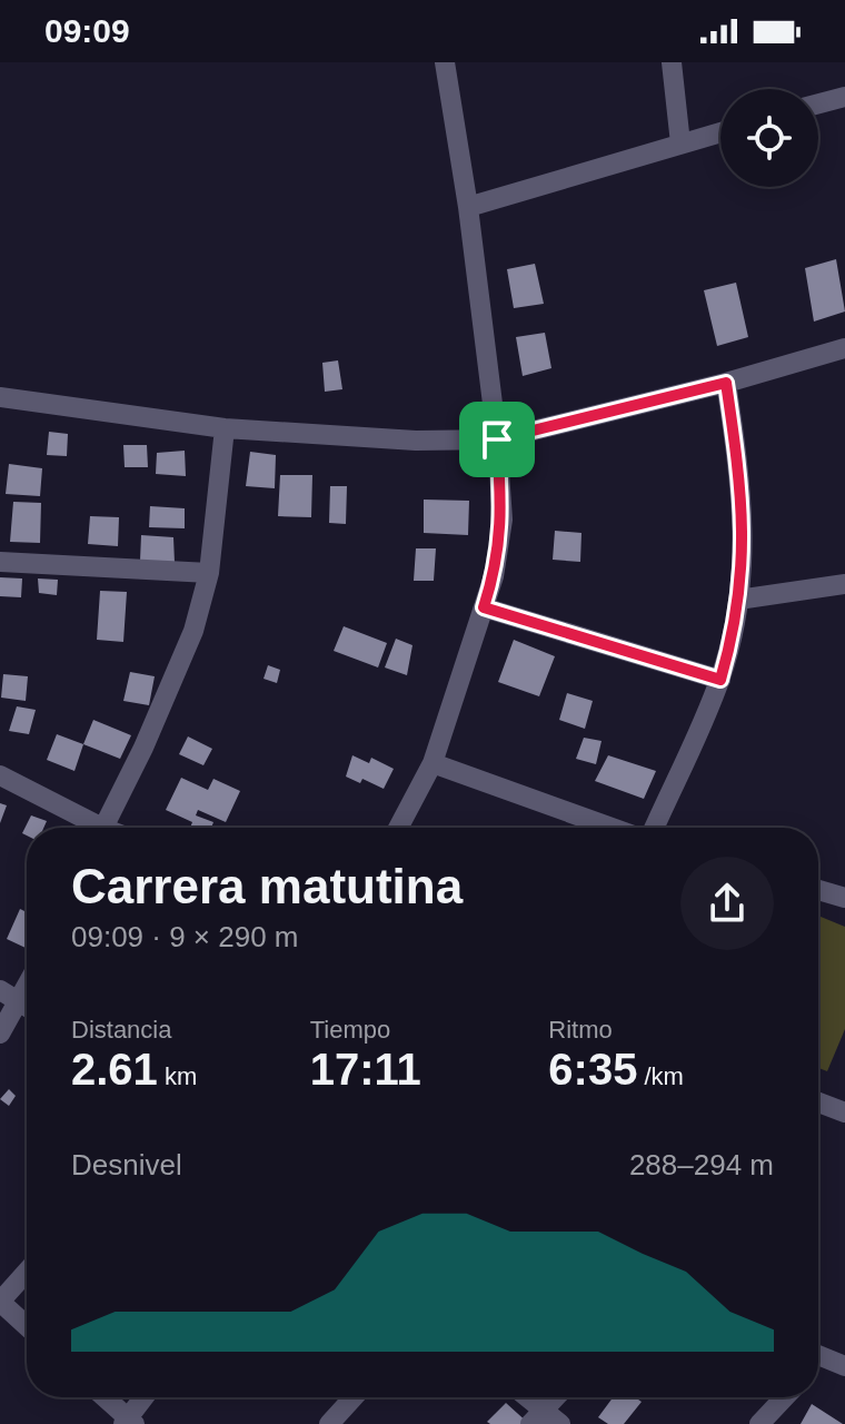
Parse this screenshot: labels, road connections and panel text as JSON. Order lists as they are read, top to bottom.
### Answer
{
  "page": {
    "status": "09:09",
    "heading": ["Carrera matutina", "09:09 · 9 × 290 m"],
    "stats": [
      ["Distancia", "2.61 km"],
      ["Tiempo", "17:11"],
      ["Ritmo", "6:35 /km"]
    ],
    "chart": ["Desnivel", "288–294 m"]
  }
}
